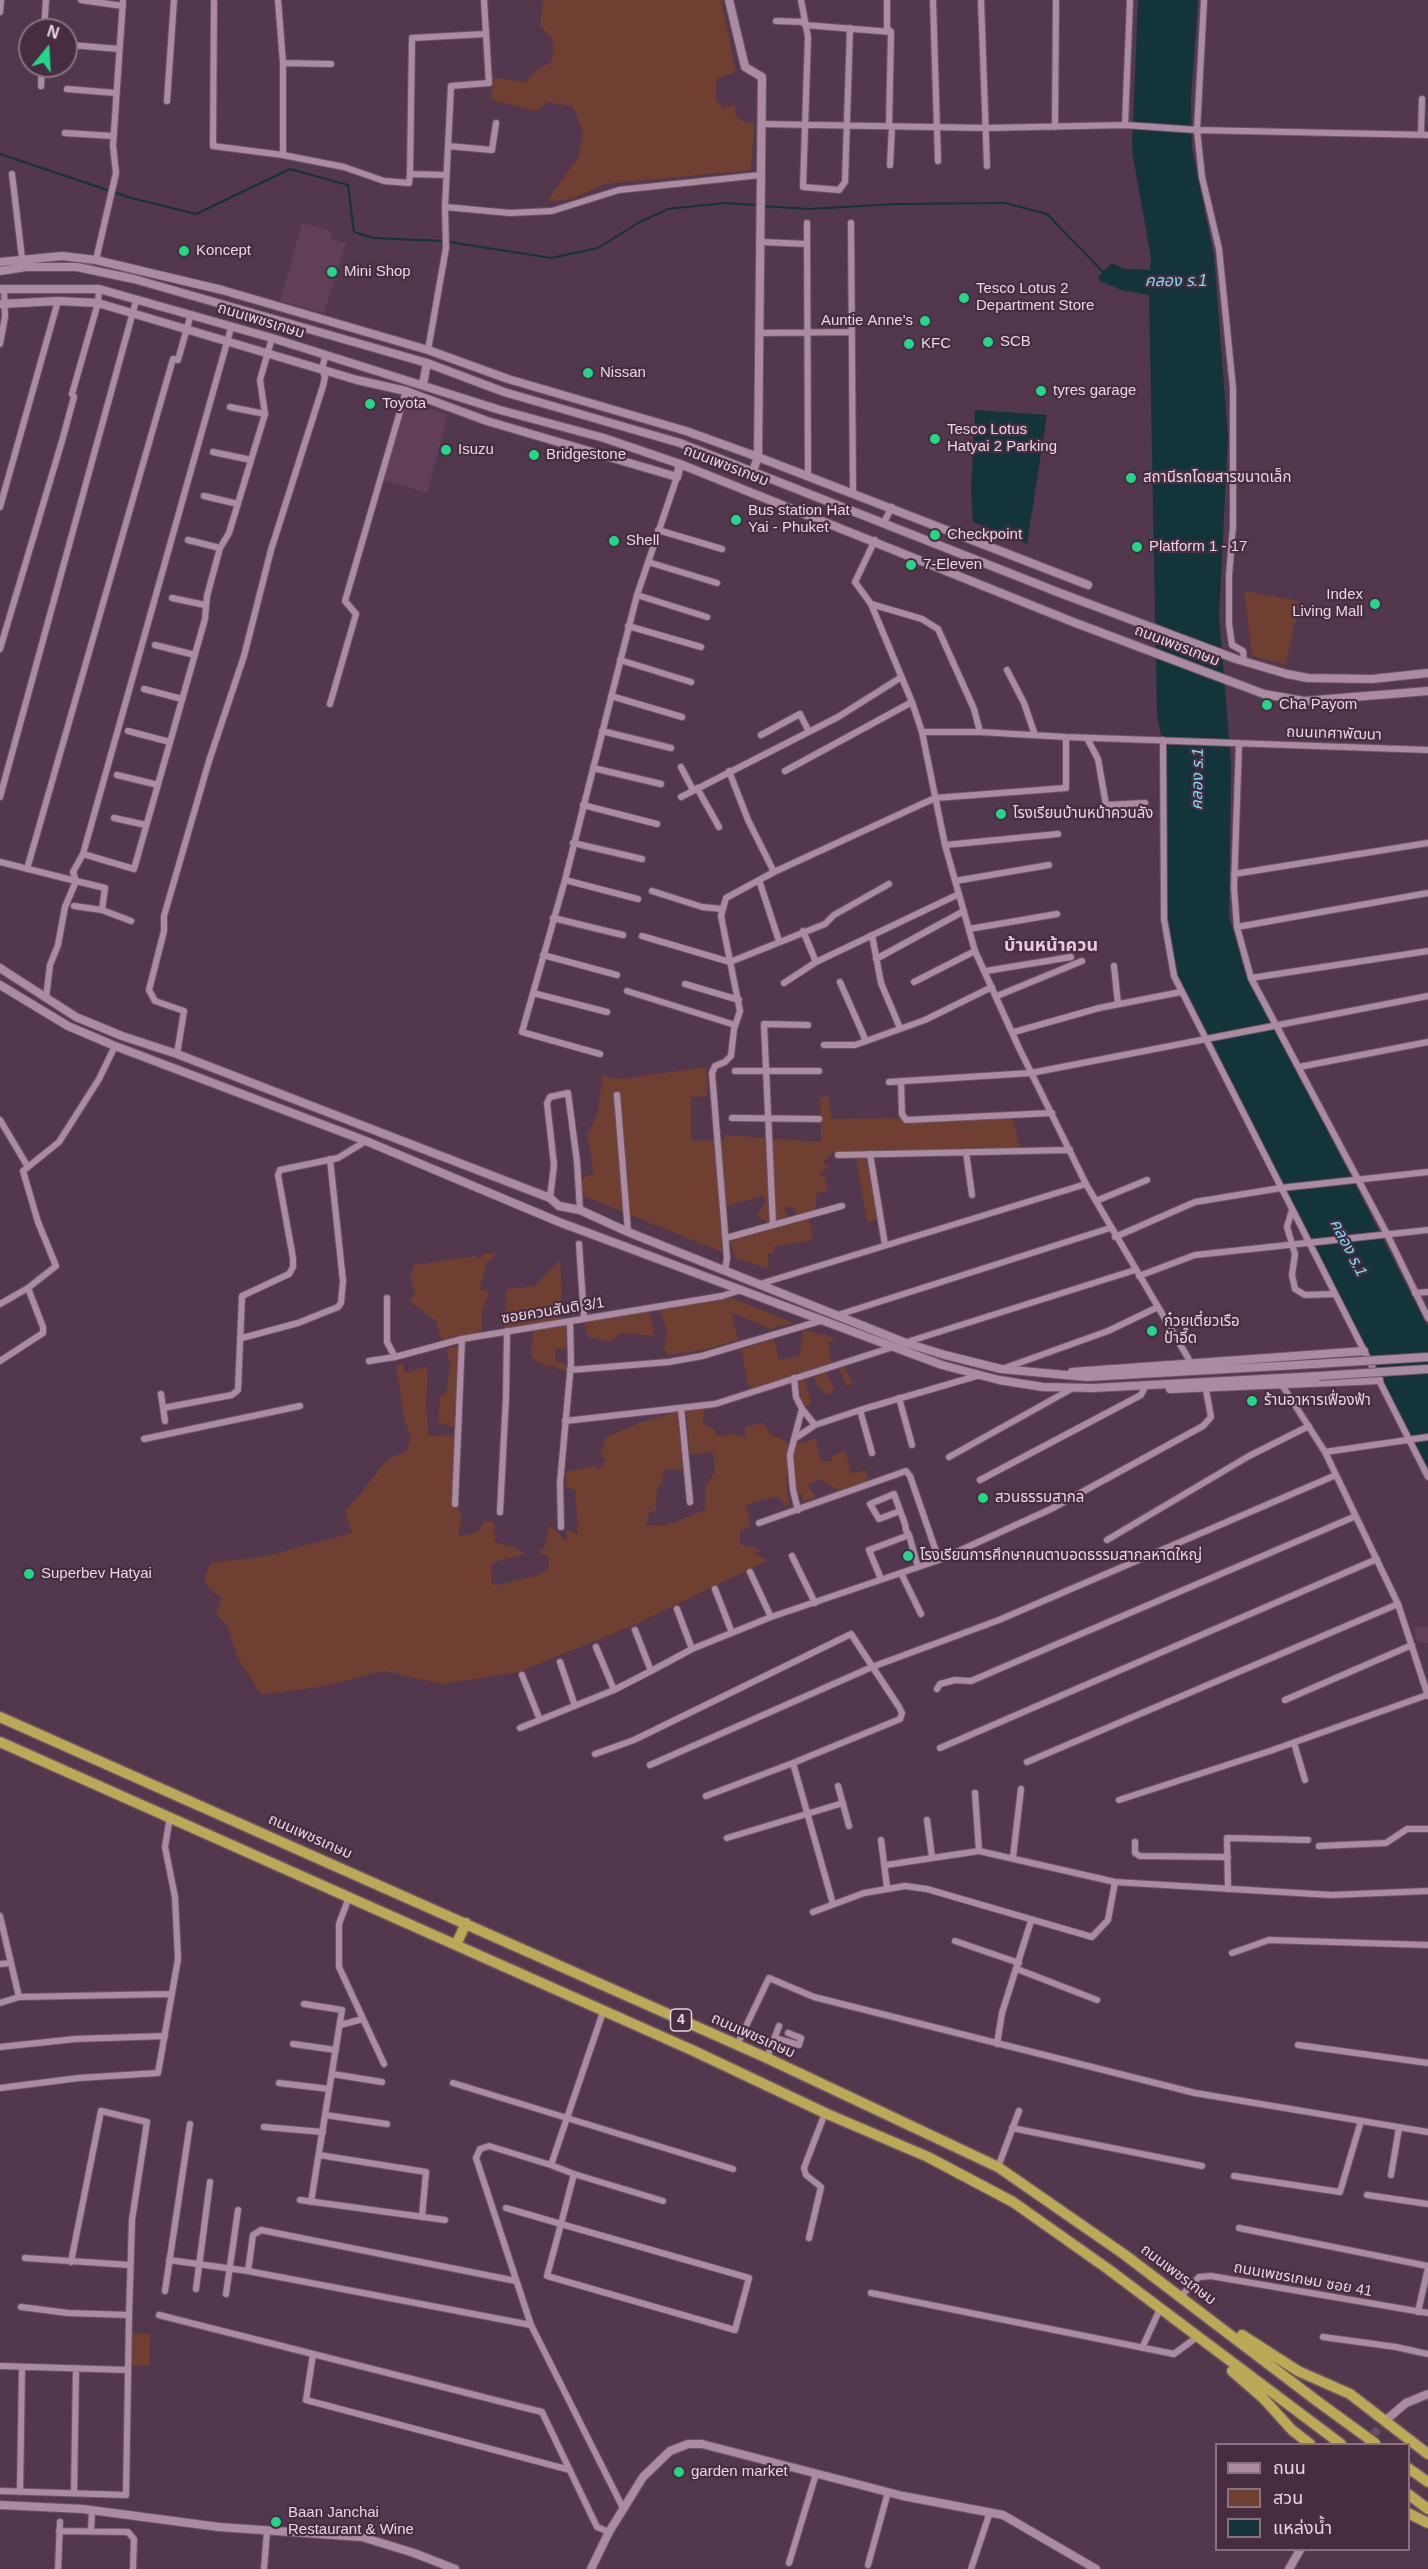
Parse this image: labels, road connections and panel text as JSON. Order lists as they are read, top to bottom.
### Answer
{
  "streets": {
    "highway": ["ถนนเพชรเกษม", "4"],
    "street": ["ถนนเทศาพัฒนา", "ซอยควนสันติ 3/1", "ถนนเพชรเกษม ซอย 41"]
  },
  "crossings": [
    ["ถนนเพชรเกษม", "ถนนเพชรเกษม ซอย 41"]
  ],
  "districts": ["บ้านหน้าควน"],
  "water": ["คลอง ร.1"],
  "places": [
    "Koncept",
    "Mini Shop",
    "Tesco Lotus 2 Department Store",
    "Auntie Anne's",
    "SCB",
    "KFC",
    "Nissan",
    "tyres garage",
    "Toyota",
    "Tesco Lotus Hatyai 2 Parking",
    "Isuzu",
    "Bridgestone",
    "สถานีรถโดยสารขนาดเล็ก",
    "Bus station Hat Yai - Phuket",
    "Checkpoint",
    "Shell",
    "Platform 1 - 17",
    "7-Eleven",
    "Index Living Mall",
    "Cha Payom",
    "โรงเรียนบ้านหน้าควนลัง",
    "ก๋วยเตี๋ยวเรือ ป้าอี๊ด",
    "ร้านอาหารเฟื่องฟ้า",
    "สวนธรรมสากล",
    "โรงเรียนการศึกษาคนตาบอดธรรมสากลหาดใหญ่",
    "Superbev Hatyai",
    "garden market",
    "Baan Janchai Restaurant & Wine"
  ],
  "legend": ["ถนน", "สวน", "แหล่งน้ำ"],
  "north": "top"
}
